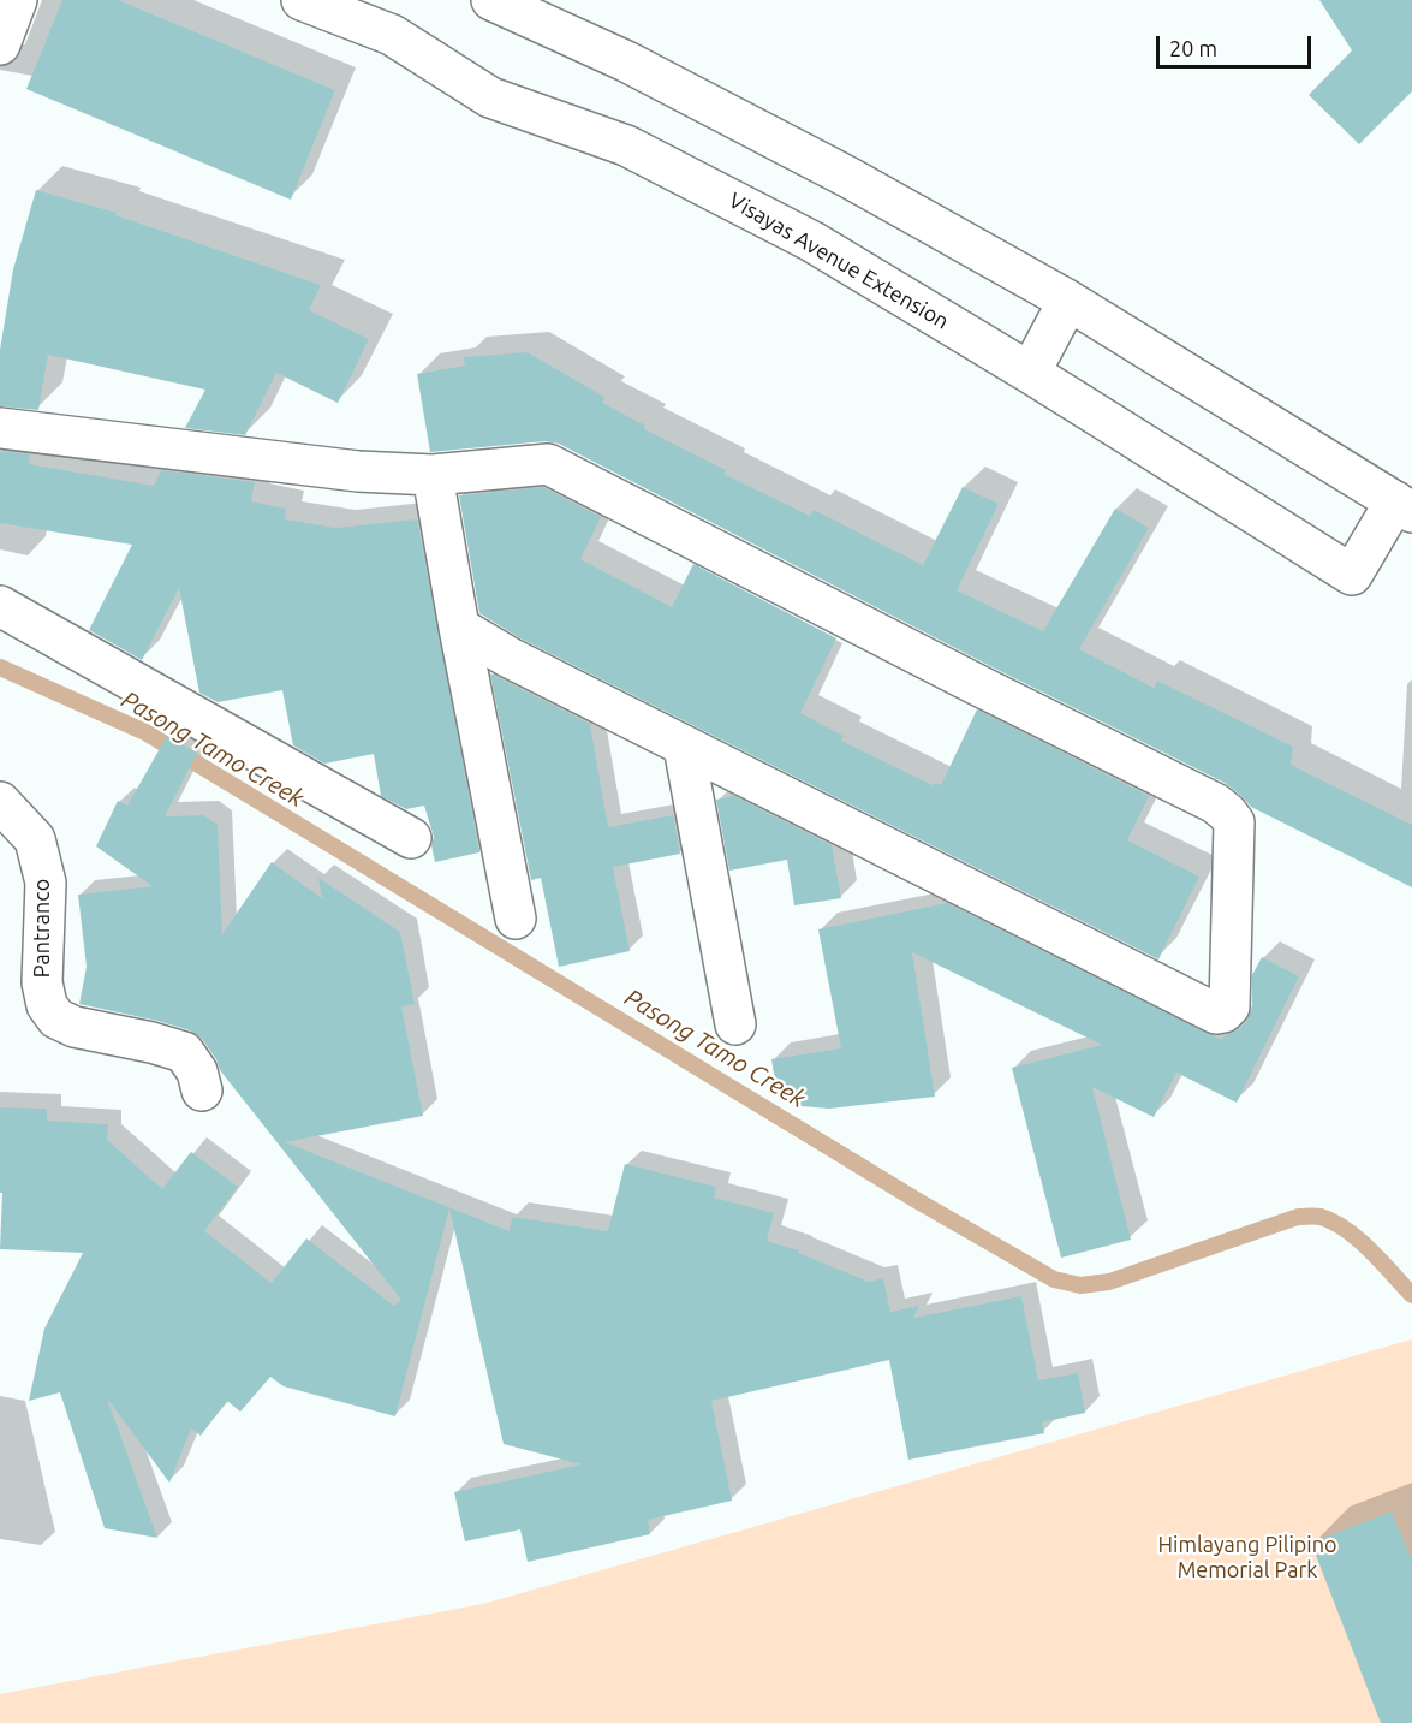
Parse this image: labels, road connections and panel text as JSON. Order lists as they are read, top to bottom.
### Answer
{
  "streets": {
    "street": ["Visayas Avenue Extension", "Pantranco"]
  },
  "water": ["Pasong Tamo Creek"],
  "parks": ["Himlayang Pilipino Memorial Park"],
  "scale_bar": "20 m"
}
